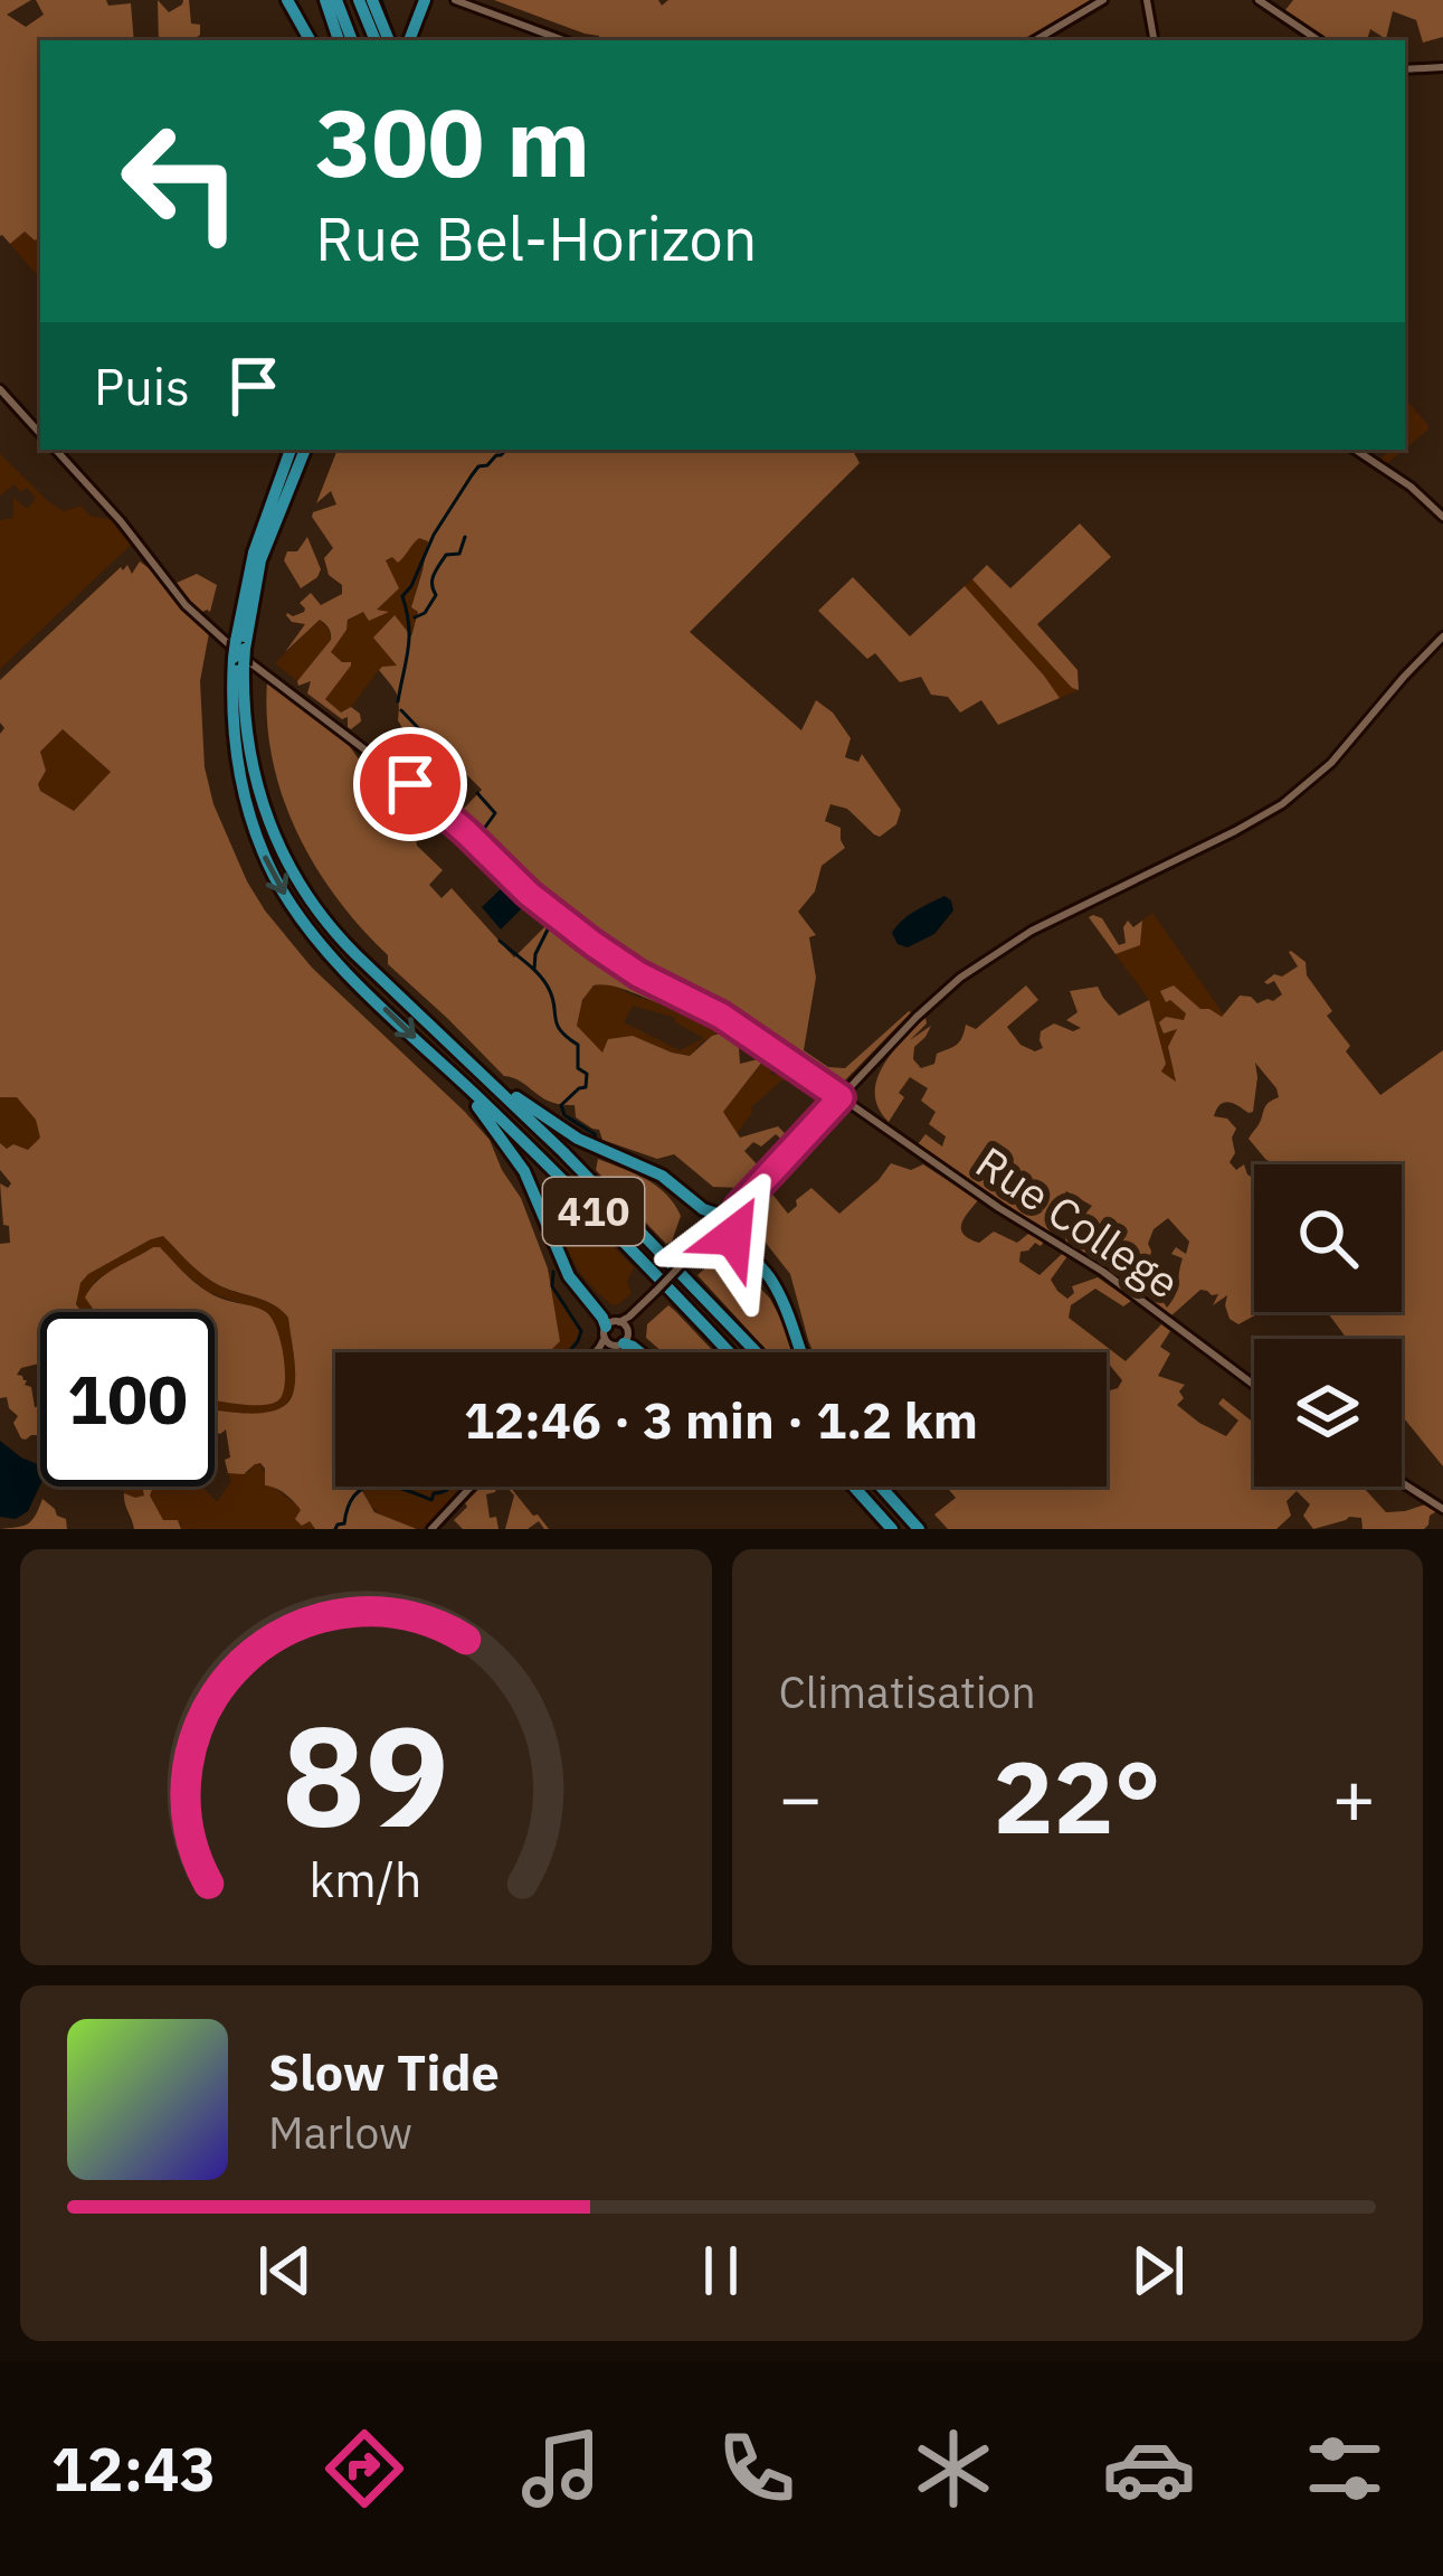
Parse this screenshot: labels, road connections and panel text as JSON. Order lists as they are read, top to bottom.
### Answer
{
  "streets": {
    "highway": ["410"],
    "street": ["Rue College"]
  },
  "page": {
    "turn": ["300 m", "Rue Bel-Horizon"],
    "then": "Puis",
    "limit": "100",
    "trip": "12:46 · 3 min · 1.2 km",
    "tile": "Climatisation",
    "heat": ["−", "22°", "+"],
    "song": ["Slow Tide", "Marlow"],
    "tabs": "12:43",
    "gauge": ["89", "km/h"]
  }
}
